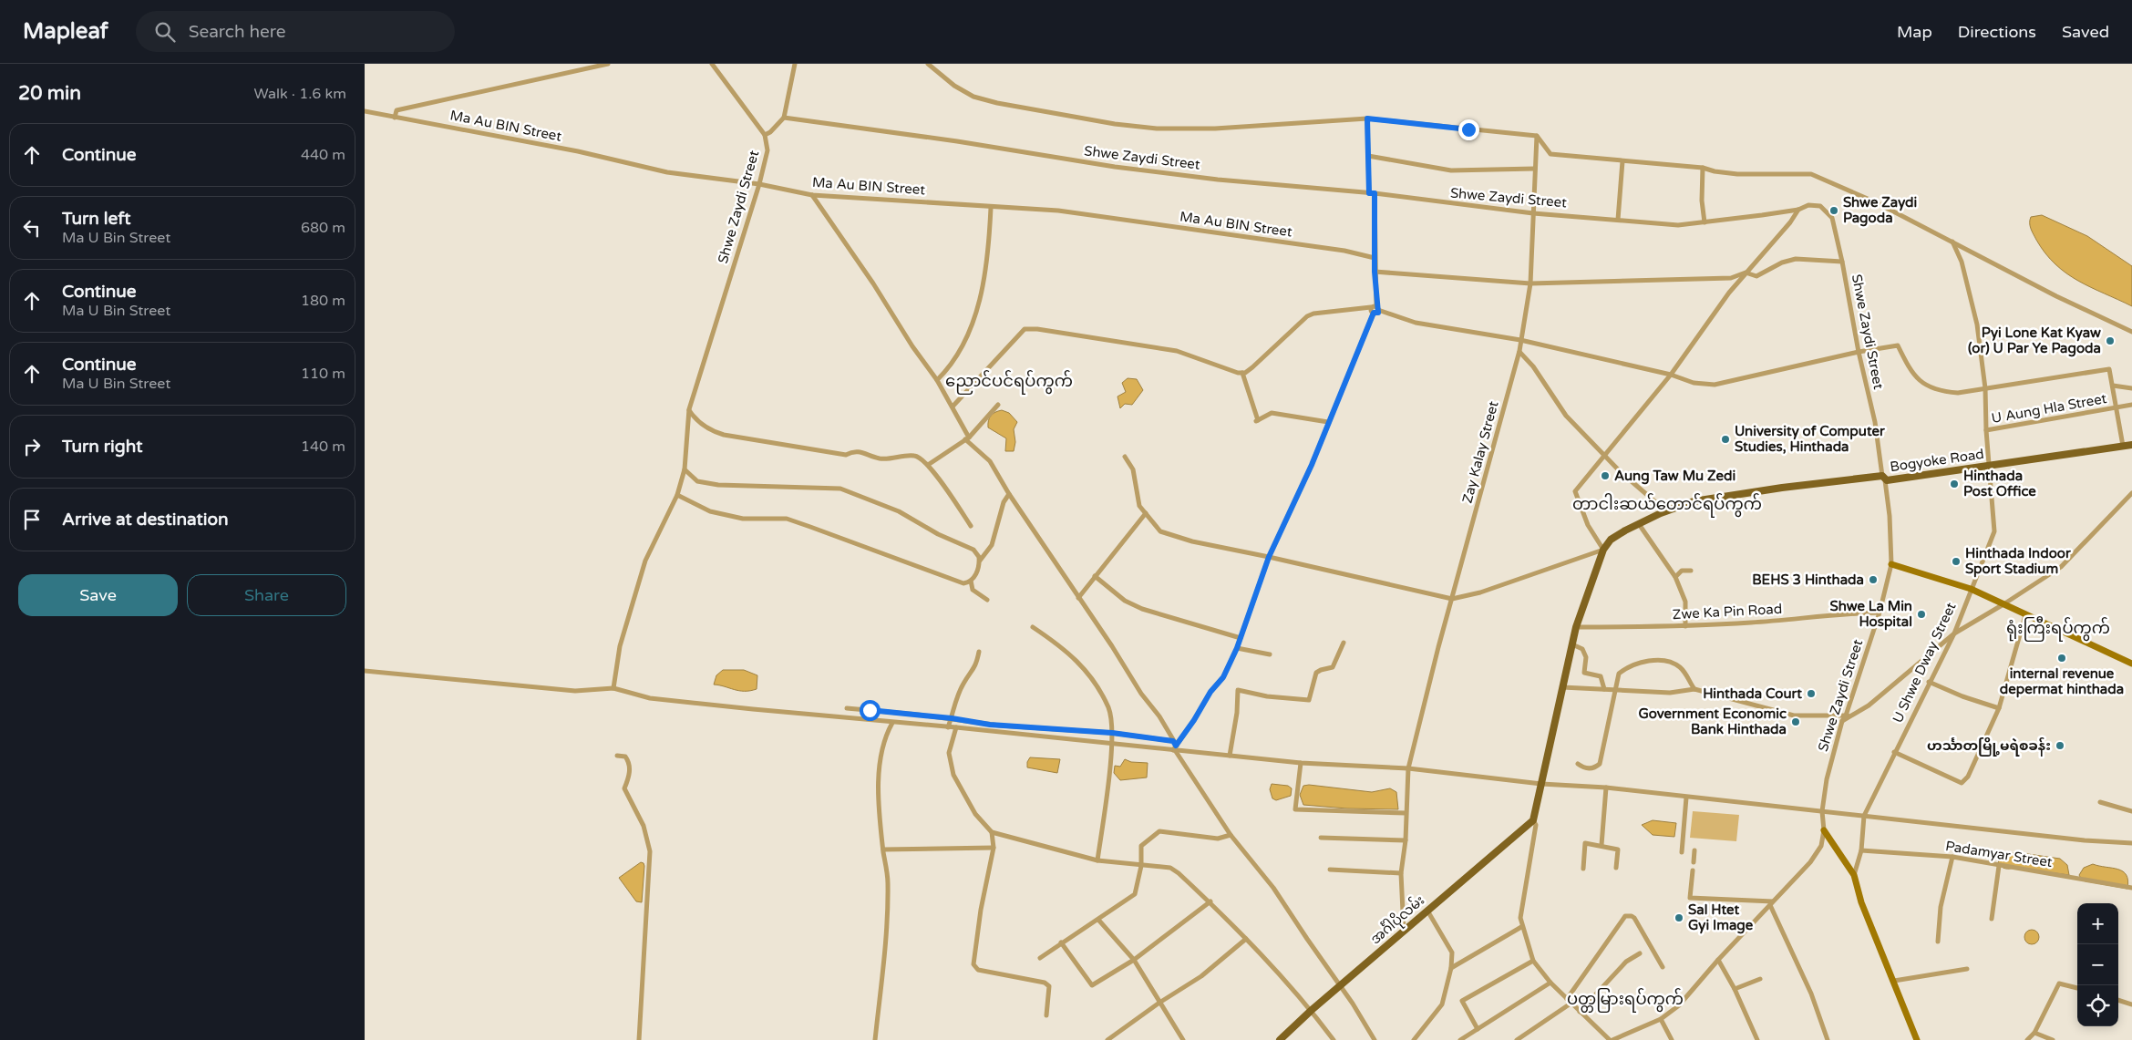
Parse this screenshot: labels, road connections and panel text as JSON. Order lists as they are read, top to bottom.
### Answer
{
  "streets": {
    "main road": ["Bogyoke Road", "အင်္ဂါပိုလမ်း"],
    "street": [
      "Ma Au BIN Street",
      "Shwe Zaydi Street",
      "U Aung Hla Street",
      "Zay Kalay Street",
      "Zwe Ka Pin Road",
      "U Shwe Dway Street",
      "Padamyar Street"
    ]
  },
  "crossings": [
    ["Ma Au BIN Street", "Shwe Zaydi Street"],
    ["Shwe Zaydi Street", "Zay Kalay Street"],
    ["Shwe Zaydi Street", "Bogyoke Road"],
    ["Shwe Zaydi Street", "Zwe Ka Pin Road"],
    ["U Aung Hla Street", "U Shwe Dway Street"],
    ["Zay Kalay Street", "အင်္ဂါပိုလမ်း"],
    ["Bogyoke Road", "U Shwe Dway Street"],
    ["U Shwe Dway Street", "Padamyar Street"]
  ],
  "districts": [
    "ညောင်ပင်ရပ်ကွက်",
    "တာငါးဆယ်တောင်ရပ်ကွက်",
    "ရုံးကြီးရပ်ကွက်",
    "ပတ္တမြားရပ်ကွက်"
  ],
  "places": [
    "Shwe Zaydi Pagoda",
    "Pyi Lone Kat Kyaw (or) U Par Ye Pagoda",
    "University of Computer Studies, Hinthada",
    "Aung Taw Mu Zedi",
    "Hinthada Post Office",
    "Hinthada Indoor Sport Stadium",
    "BEHS 3 Hinthada",
    "Shwe La Min Hospital",
    "internal revenue depermat hinthada",
    "Hinthada Court",
    "Government Economic Bank Hinthada",
    "ဟင်္သာတမြို့မရဲစခန်း",
    "Sal Htet Gyi Image"
  ],
  "page": {
    "header": "Mapleaf",
    "search": "Search here",
    "nav": ["Map", "Directions", "Saved"],
    "heading": ["20 min", "Walk · 1.6 km"],
    "list": [
      ["Continue", "440 m"],
      ["Turn left", "Ma U Bin Street", "680 m"],
      ["Continue", "Ma U Bin Street", "180 m"],
      ["Continue", "Ma U Bin Street", "110 m"],
      ["Turn right", "140 m"],
      "Arrive at destination"
    ],
    "buttons": ["Save", "Share"],
    "map_buttons": ["+", "−"]
  }
}
